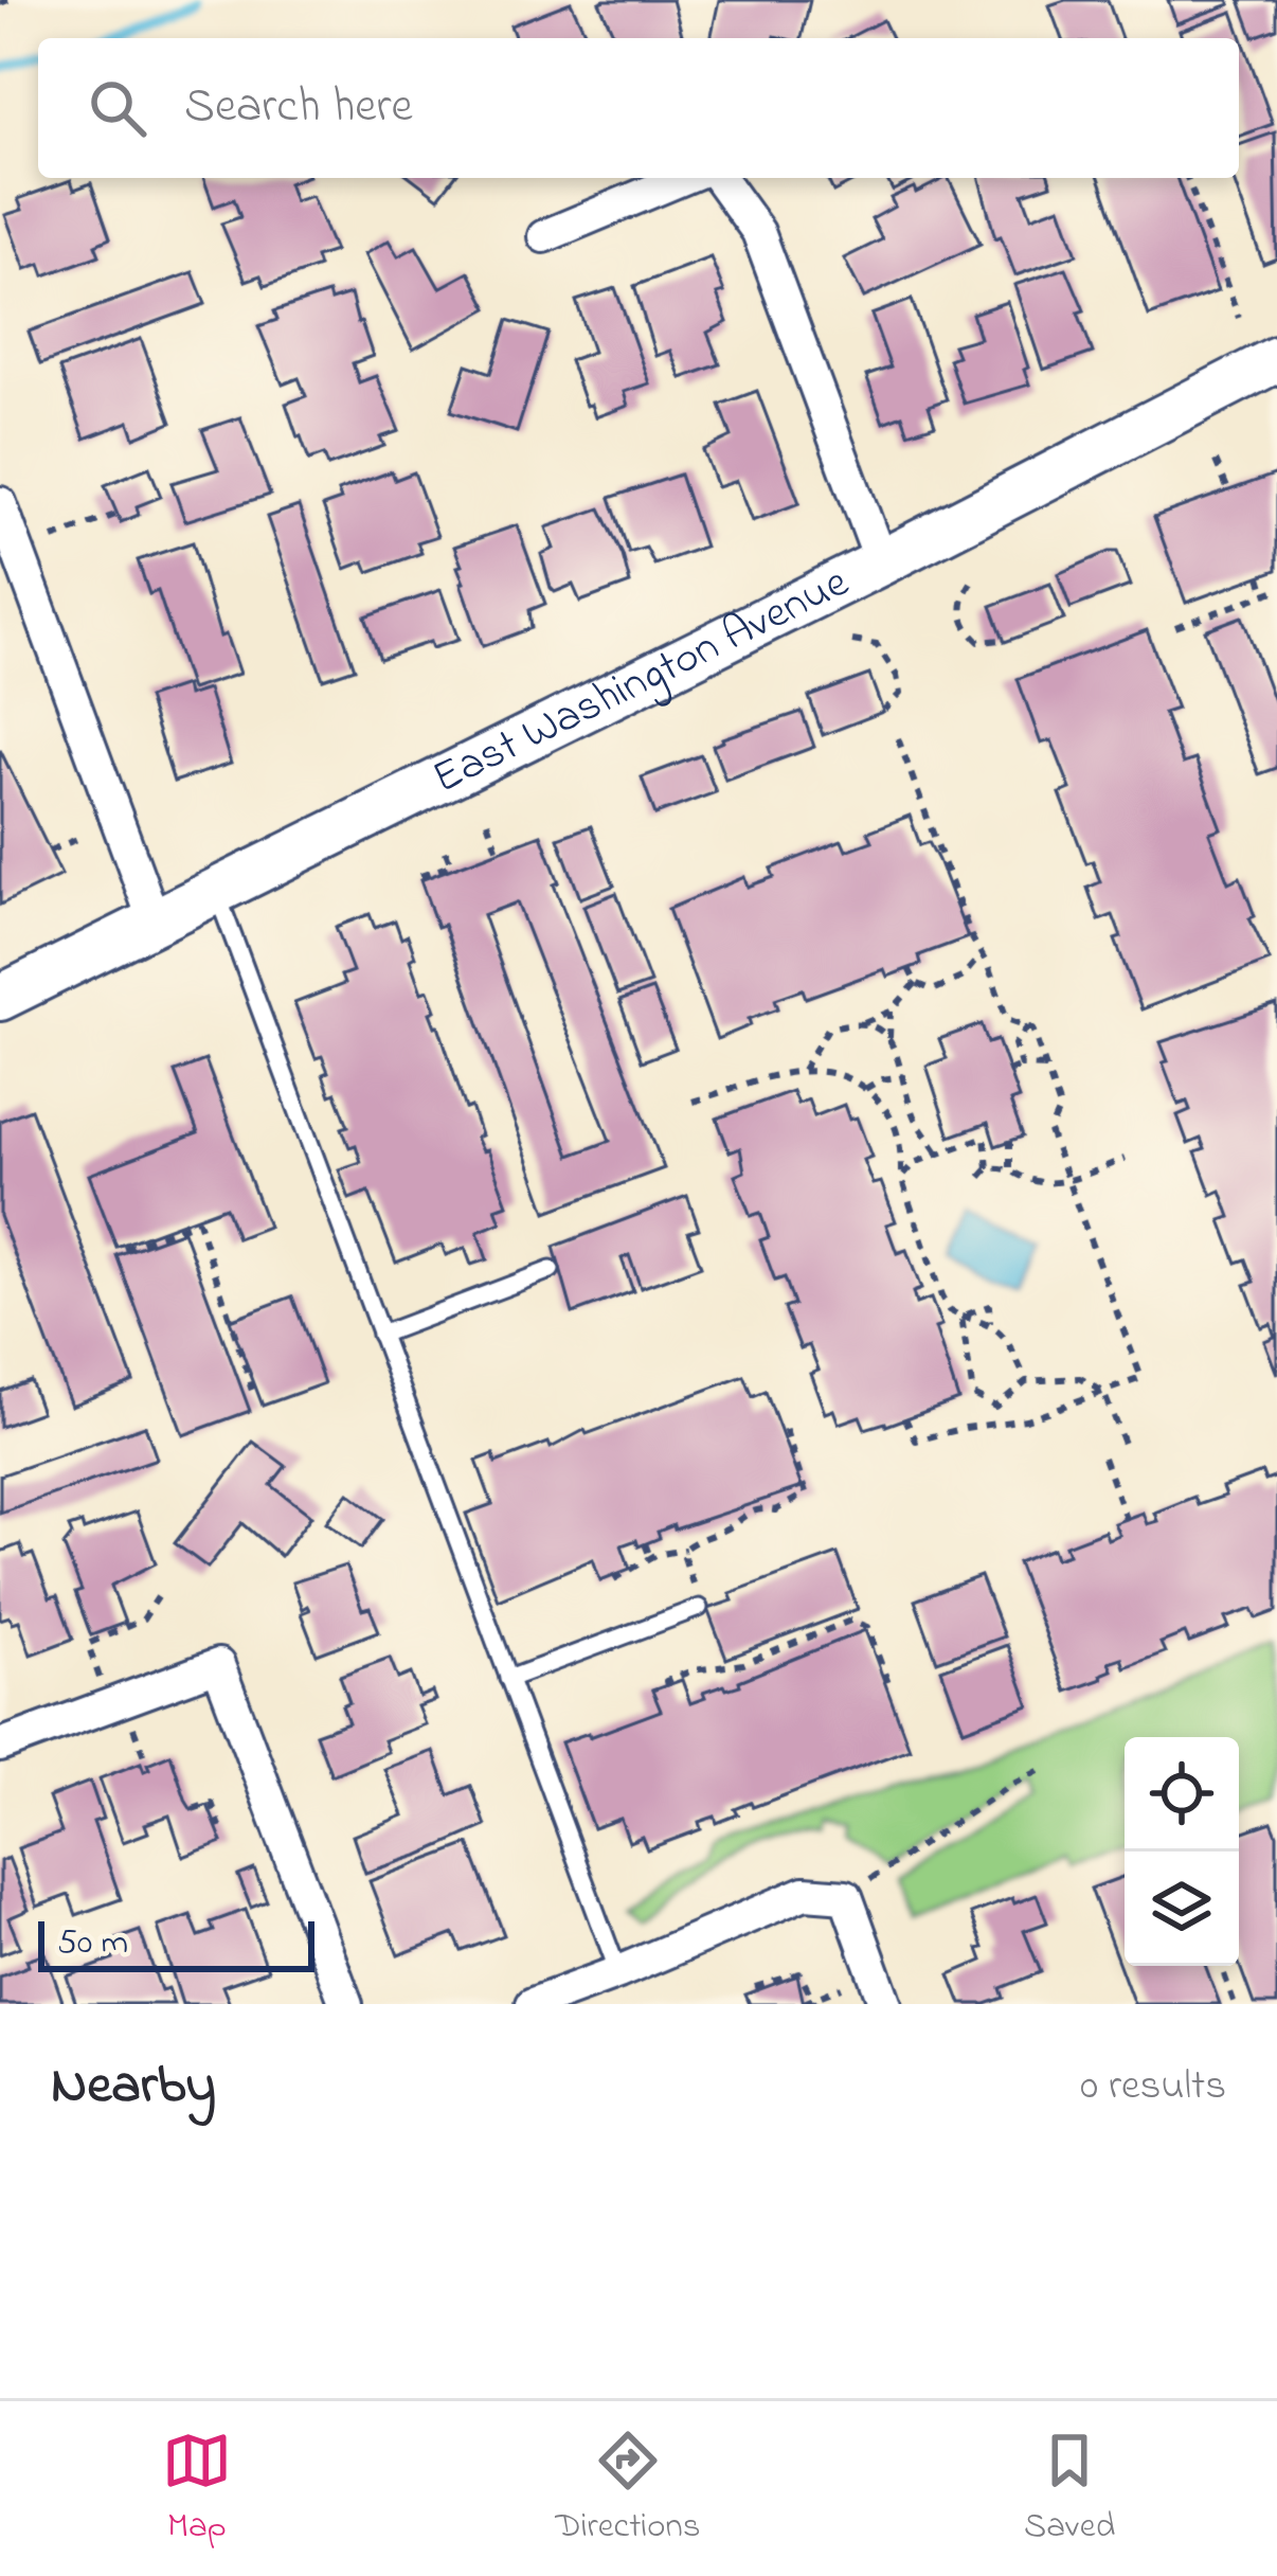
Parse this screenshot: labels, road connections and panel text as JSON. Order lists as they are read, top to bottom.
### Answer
{
  "streets": {
    "main road": ["East Washington Avenue"]
  },
  "scale_bar": "50 m",
  "page": {
    "search": "Search here",
    "scale": "50 m",
    "heading": ["Nearby", "0 results"],
    "nav": ["Map", "Directions", "Saved"]
  }
}
